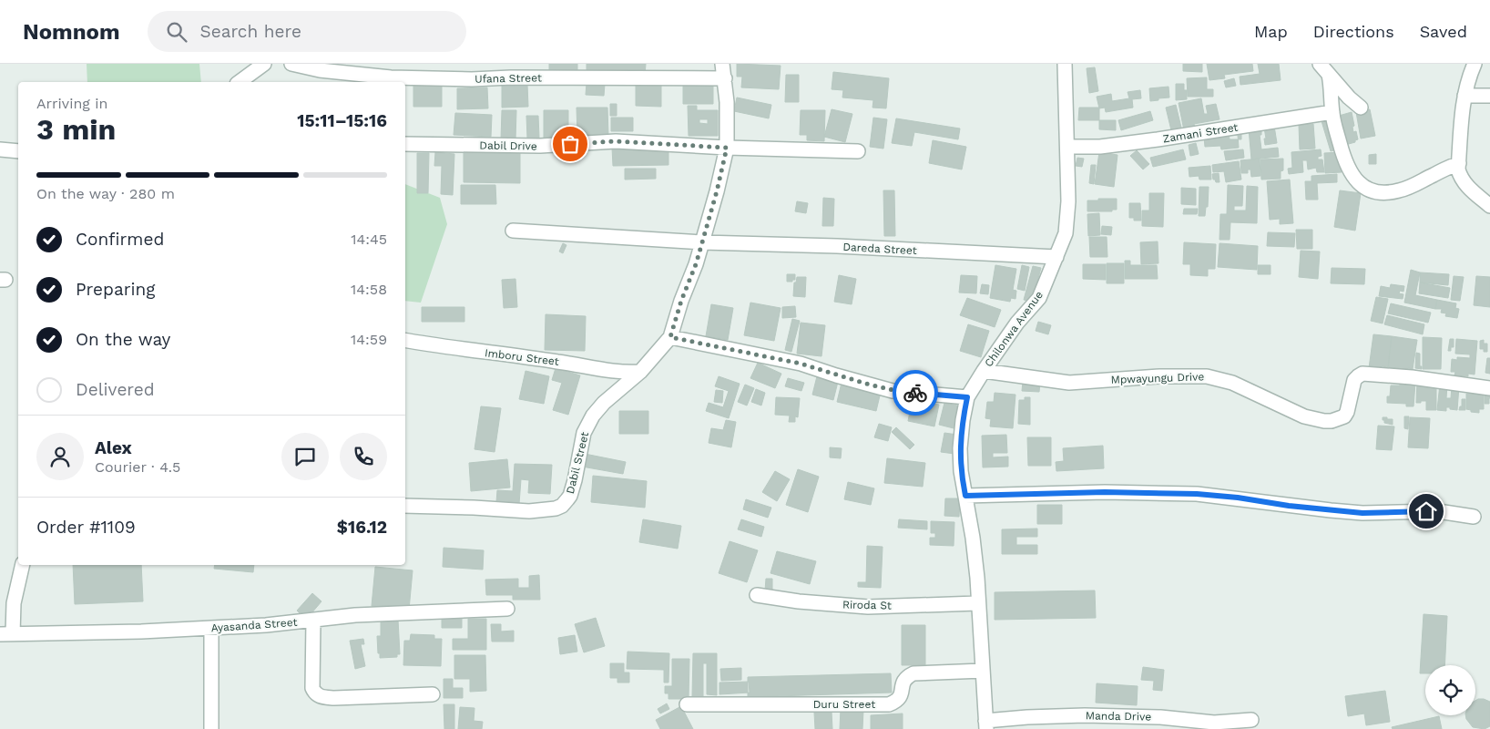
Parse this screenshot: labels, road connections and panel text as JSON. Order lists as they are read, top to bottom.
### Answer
{
  "streets": {
    "street": [
      "Ufana Street",
      "Zamani Street",
      "Dabil Drive",
      "Dareda Street",
      "Chilonwa Avenue",
      "Imboru Street",
      "Mpwayungu Drive",
      "Dabil Street",
      "Riroda St",
      "Ayasanda Street",
      "Duru Street",
      "Manda Drive"
    ]
  },
  "crossings": [
    ["Ufana Street", "Dabil Street"],
    ["Zamani Street", "Chilonwa Avenue"],
    ["Dabil Drive", "Dabil Street"],
    ["Dareda Street", "Chilonwa Avenue"],
    ["Dareda Street", "Dabil Street"],
    ["Chilonwa Avenue", "Mpwayungu Drive"],
    ["Chilonwa Avenue", "Riroda St"],
    ["Chilonwa Avenue", "Duru Street"],
    ["Chilonwa Avenue", "Manda Drive"],
    ["Imboru Street", "Dabil Street"]
  ],
  "page": {
    "header": "Nomnom",
    "search": "Search here",
    "nav": ["Map", "Directions", "Saved"],
    "heading": ["3 min", "Arriving in", "15:11–15:16"],
    "panel": [
      "Alex",
      "Courier · 4.5",
      "Order #1109",
      "$16.12"
    ],
    "bar": "On the way · 280 m",
    "list": [
      ["Confirmed", "14:45"],
      ["Preparing", "14:58"],
      ["On the way", "14:59"],
      "Delivered"
    ]
  }
}
